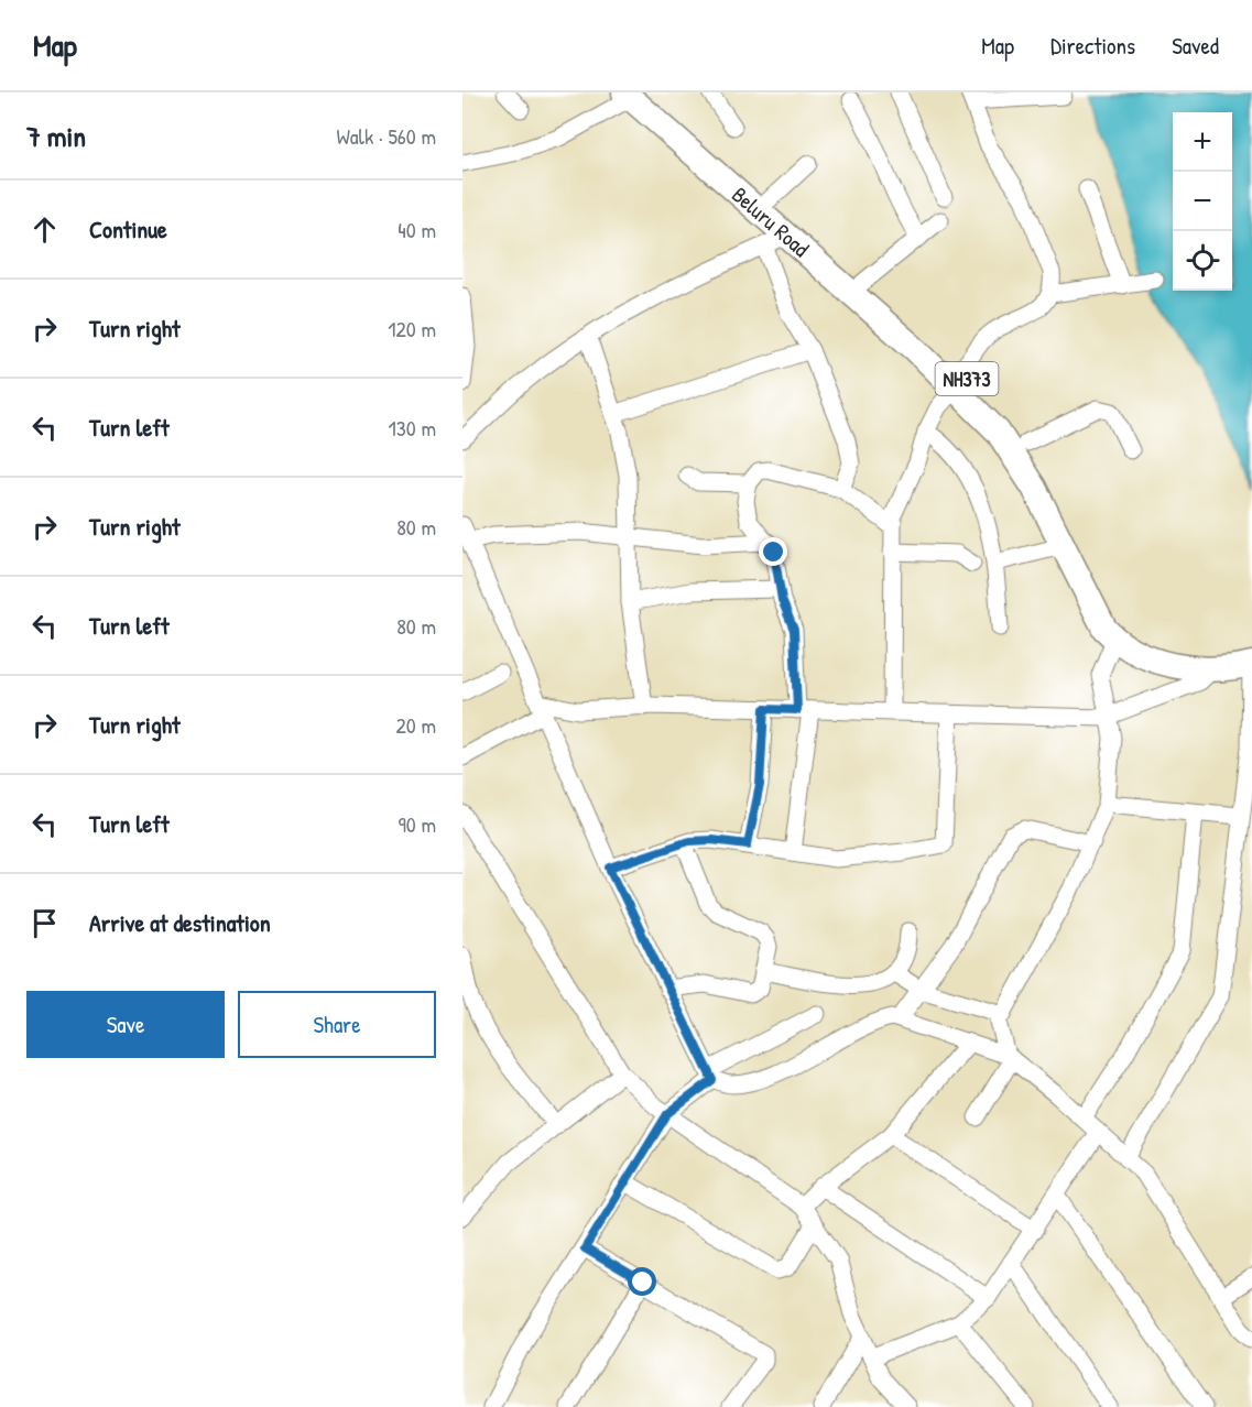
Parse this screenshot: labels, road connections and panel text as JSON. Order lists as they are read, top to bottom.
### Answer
{
  "streets": {
    "highway": ["Beluru Road", "NH373"]
  },
  "crossings": [
    ["Beluru Road", "NH373"]
  ],
  "page": {
    "header": "Map",
    "nav": ["Map", "Directions", "Saved"],
    "heading": ["7 min", "Walk · 560 m"],
    "map_buttons": ["+", "−"],
    "list": [
      ["Continue", "40 m"],
      ["Turn right", "120 m"],
      ["Turn left", "130 m"],
      ["Turn right", "80 m"],
      ["Turn left", "80 m"],
      ["Turn right", "20 m"],
      ["Turn left", "90 m"],
      "Arrive at destination"
    ],
    "buttons": ["Save", "Share"]
  }
}
